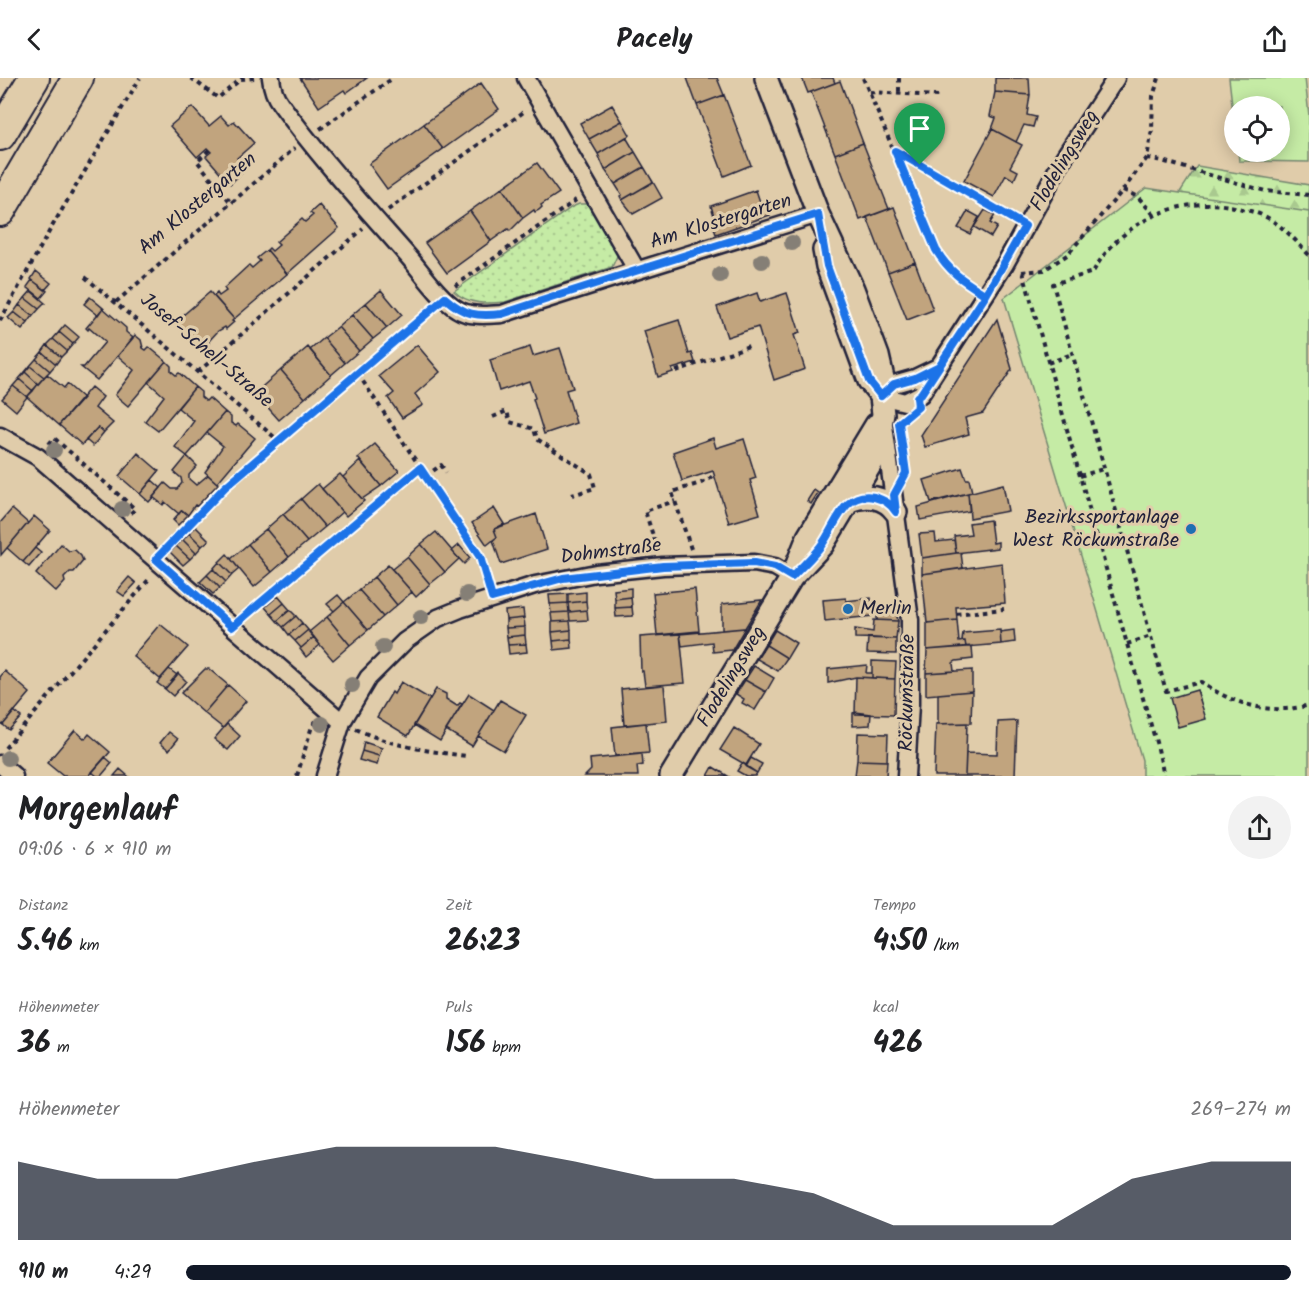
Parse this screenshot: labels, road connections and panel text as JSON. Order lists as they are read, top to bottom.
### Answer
{
  "streets": {
    "street": [
      "Flodelingsweg",
      "Am Klostergarten",
      "Dohmstraße",
      "Röckumstraße"
    ],
    "path": ["Josef-Schell-Straße"]
  },
  "crossings": [
    ["Flodelingsweg", "Dohmstraße"],
    ["Flodelingsweg", "Röckumstraße"],
    ["Am Klostergarten", "Josef-Schell-Straße"],
    ["Am Klostergarten", "Röckumstraße"]
  ],
  "places": ["Bezirkssportanlage West Röckumstraße", "Merlin"],
  "page": {
    "header": "Pacely",
    "heading": ["Morgenlauf", "09:06 · 6 × 910 m"],
    "stats": [
      ["Distanz", "5.46 km"],
      ["Zeit", "26:23"],
      ["Tempo", "4:50 /km"],
      ["Höhenmeter", "36 m"],
      ["Puls", "156 bpm"],
      ["kcal", "426"]
    ],
    "chart": ["Höhenmeter", "269–274 m"],
    "list": [
      {
        "name": "910 m",
        "note": "4:29"
      }
    ]
  }
}
